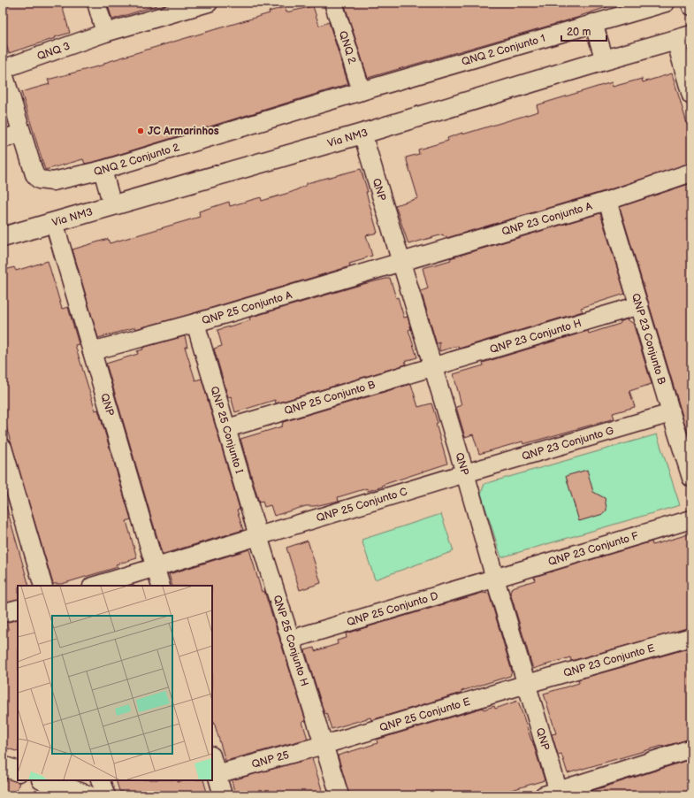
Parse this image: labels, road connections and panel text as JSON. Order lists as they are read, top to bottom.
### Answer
{
  "streets": {
    "main road": ["Via NM3"],
    "street": [
      "QNQ 2",
      "QNQ 2 Conjunto 1",
      "QNQ 3",
      "QNQ 2 Conjunto 2",
      "QNP",
      "QNP 23 Conjunto A",
      "QNP 25 Conjunto A",
      "QNP 23 Conjunto H",
      "QNP 23 Conjunto B",
      "QNP 25 Conjunto B",
      "QNP 25 Conjunto I",
      "QNP 23 Conjunto G",
      "QNP 25 Conjunto C",
      "QNP 23 Conjunto F",
      "QNP 25 Conjunto D",
      "QNP 25 Conjunto H",
      "QNP 23 Conjunto E",
      "QNP 25 Conjunto E",
      "QNP 25"
    ]
  },
  "crossings": [
    ["QNQ 2", "QNQ 2 Conjunto 1"],
    ["QNQ 2", "QNQ 2 Conjunto 2"],
    ["QNQ 2 Conjunto 1", "QNQ 2 Conjunto 2"],
    ["QNQ 3", "QNQ 2 Conjunto 2"],
    ["Via NM3", "QNP"],
    ["QNP", "QNP 23 Conjunto A"],
    ["QNP", "QNP 25 Conjunto A"],
    ["QNP", "QNP 23 Conjunto H"],
    ["QNP", "QNP 25 Conjunto B"],
    ["QNP", "QNP 23 Conjunto G"],
    ["QNP", "QNP 25 Conjunto C"],
    ["QNP", "QNP 23 Conjunto F"],
    ["QNP", "QNP 25 Conjunto D"],
    ["QNP", "QNP 23 Conjunto E"],
    ["QNP", "QNP 25 Conjunto E"],
    ["QNP 23 Conjunto A", "QNP 25 Conjunto A"],
    ["QNP 23 Conjunto A", "QNP 23 Conjunto B"],
    ["QNP 25 Conjunto A", "QNP 25 Conjunto I"],
    ["QNP 23 Conjunto H", "QNP 23 Conjunto B"],
    ["QNP 23 Conjunto H", "QNP 25 Conjunto B"],
    ["QNP 23 Conjunto B", "QNP 23 Conjunto G"],
    ["QNP 25 Conjunto B", "QNP 25 Conjunto I"],
    ["QNP 25 Conjunto I", "QNP 25 Conjunto C"],
    ["QNP 25 Conjunto I", "QNP 25 Conjunto H"],
    ["QNP 23 Conjunto G", "QNP 25 Conjunto C"],
    ["QNP 25 Conjunto C", "QNP 25 Conjunto H"],
    ["QNP 23 Conjunto F", "QNP 25 Conjunto D"],
    ["QNP 25 Conjunto D", "QNP 25 Conjunto H"],
    ["QNP 25 Conjunto H", "QNP 25 Conjunto E"],
    ["QNP 25 Conjunto H", "QNP 25"],
    ["QNP 23 Conjunto E", "QNP 25 Conjunto E"],
    ["QNP 25 Conjunto E", "QNP 25"]
  ],
  "places": ["JC Armarinhos"],
  "scale_bar": "20 m"
}
